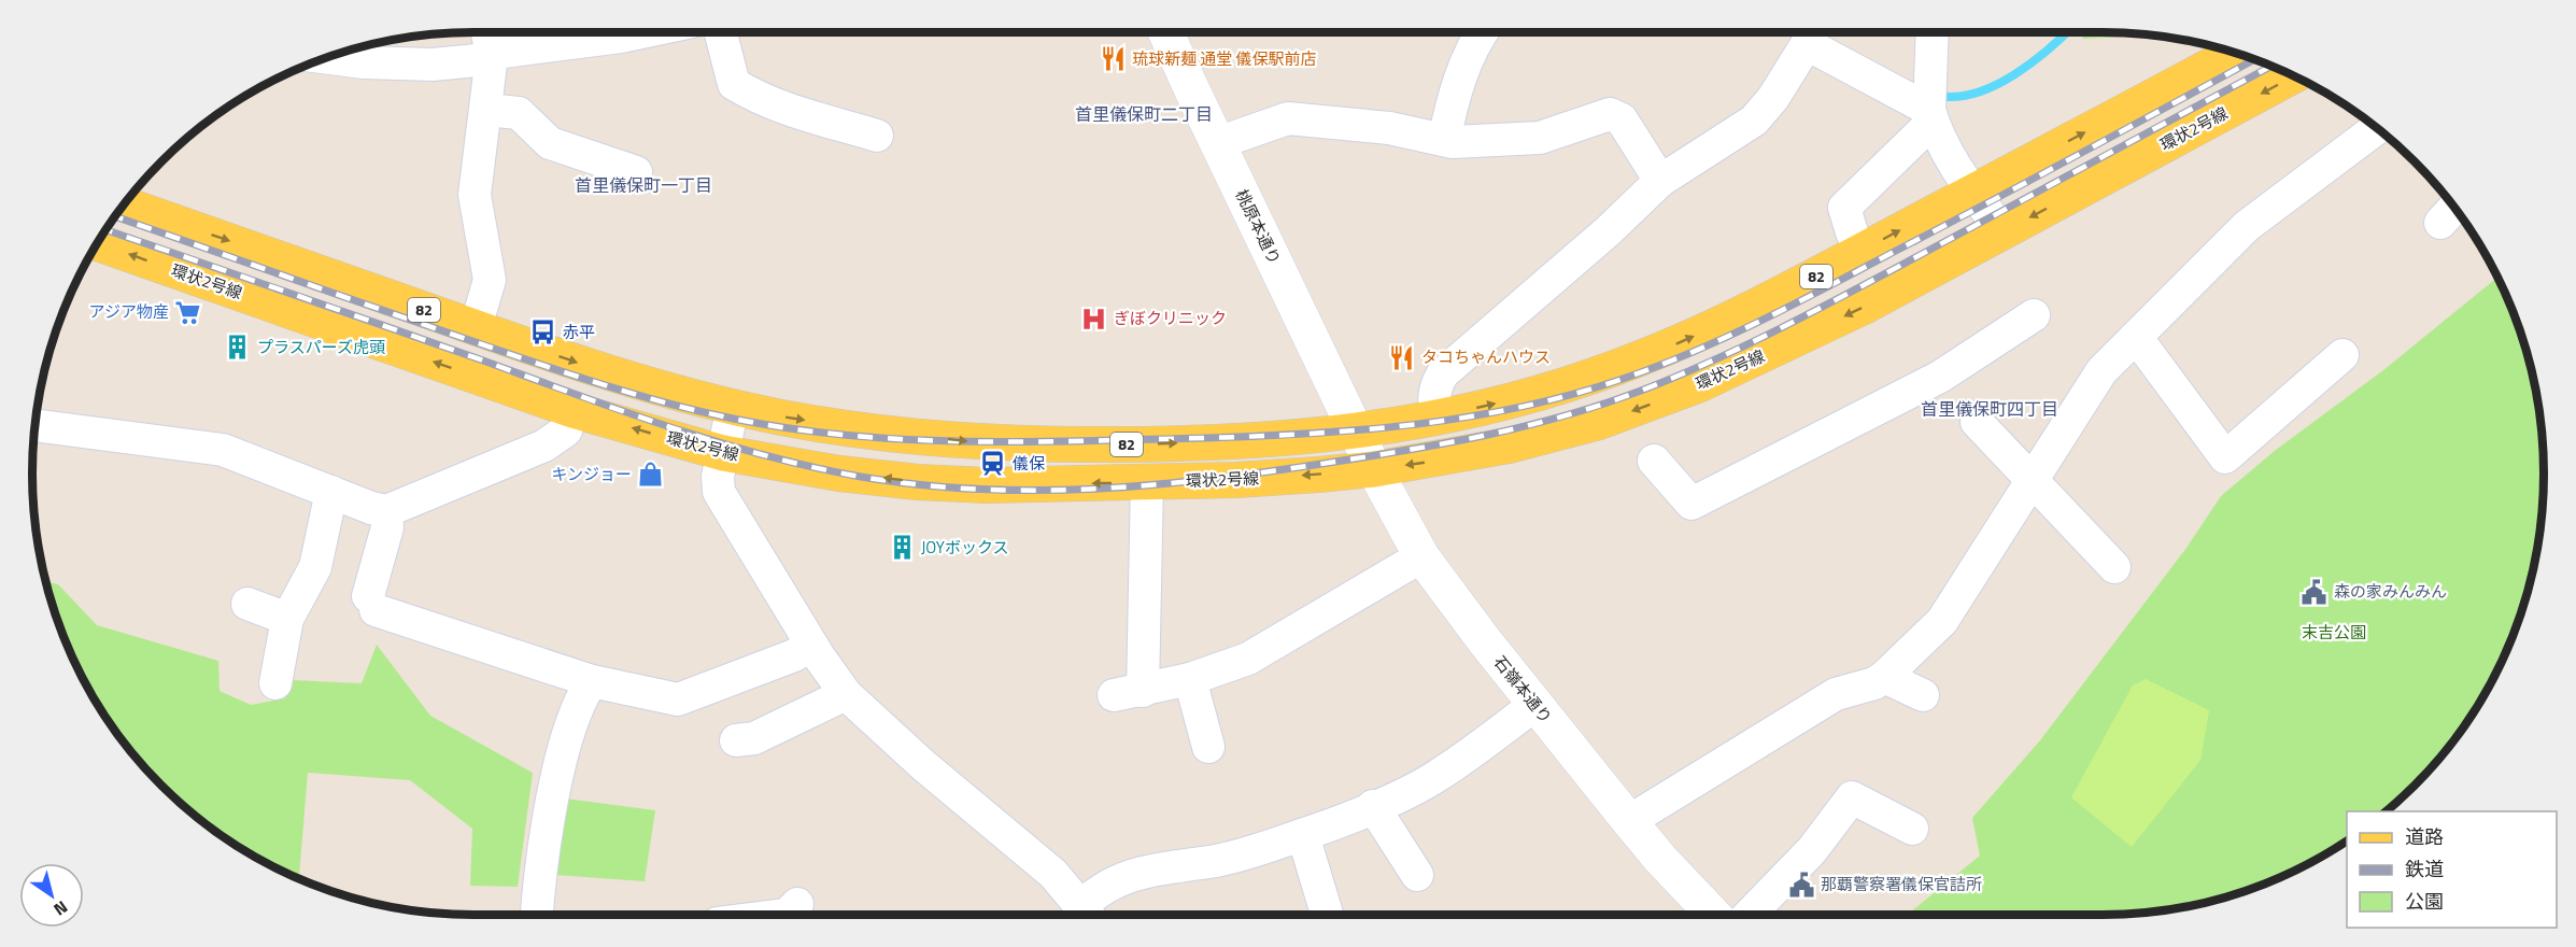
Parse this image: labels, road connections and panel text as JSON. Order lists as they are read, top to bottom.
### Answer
{
  "streets": {
    "main road": [
      "環状2号線",
      "桃原本通り",
      "82",
      "石嶺本通り"
    ]
  },
  "crossings": [
    ["環状2号線", "石嶺本通り"],
    ["桃原本通り", "82"],
    ["桃原本通り", "石嶺本通り"],
    ["82", "石嶺本通り"]
  ],
  "districts": ["首里儀保町二丁目", "首里儀保町一丁目", "首里儀保町四丁目"],
  "parks": ["末吉公園"],
  "places": {
    "restaurant": ["琉球新麺 通堂 儀保駅前店", "タコちゃんハウス"],
    "supermarket": ["アジア物産"],
    "hospital": ["ぎぼクリニック"],
    "bus stop": ["赤平"],
    "building": ["プラスパーズ虎頭", "JOYボックス"],
    "station": ["儀保"],
    "shop": ["キンジョー"],
    "public building": ["森の家みんみん", "那覇警察署儀保官詰所"]
  },
  "legend": ["道路", "鉄道", "公園"],
  "north": "bottom right"
}
